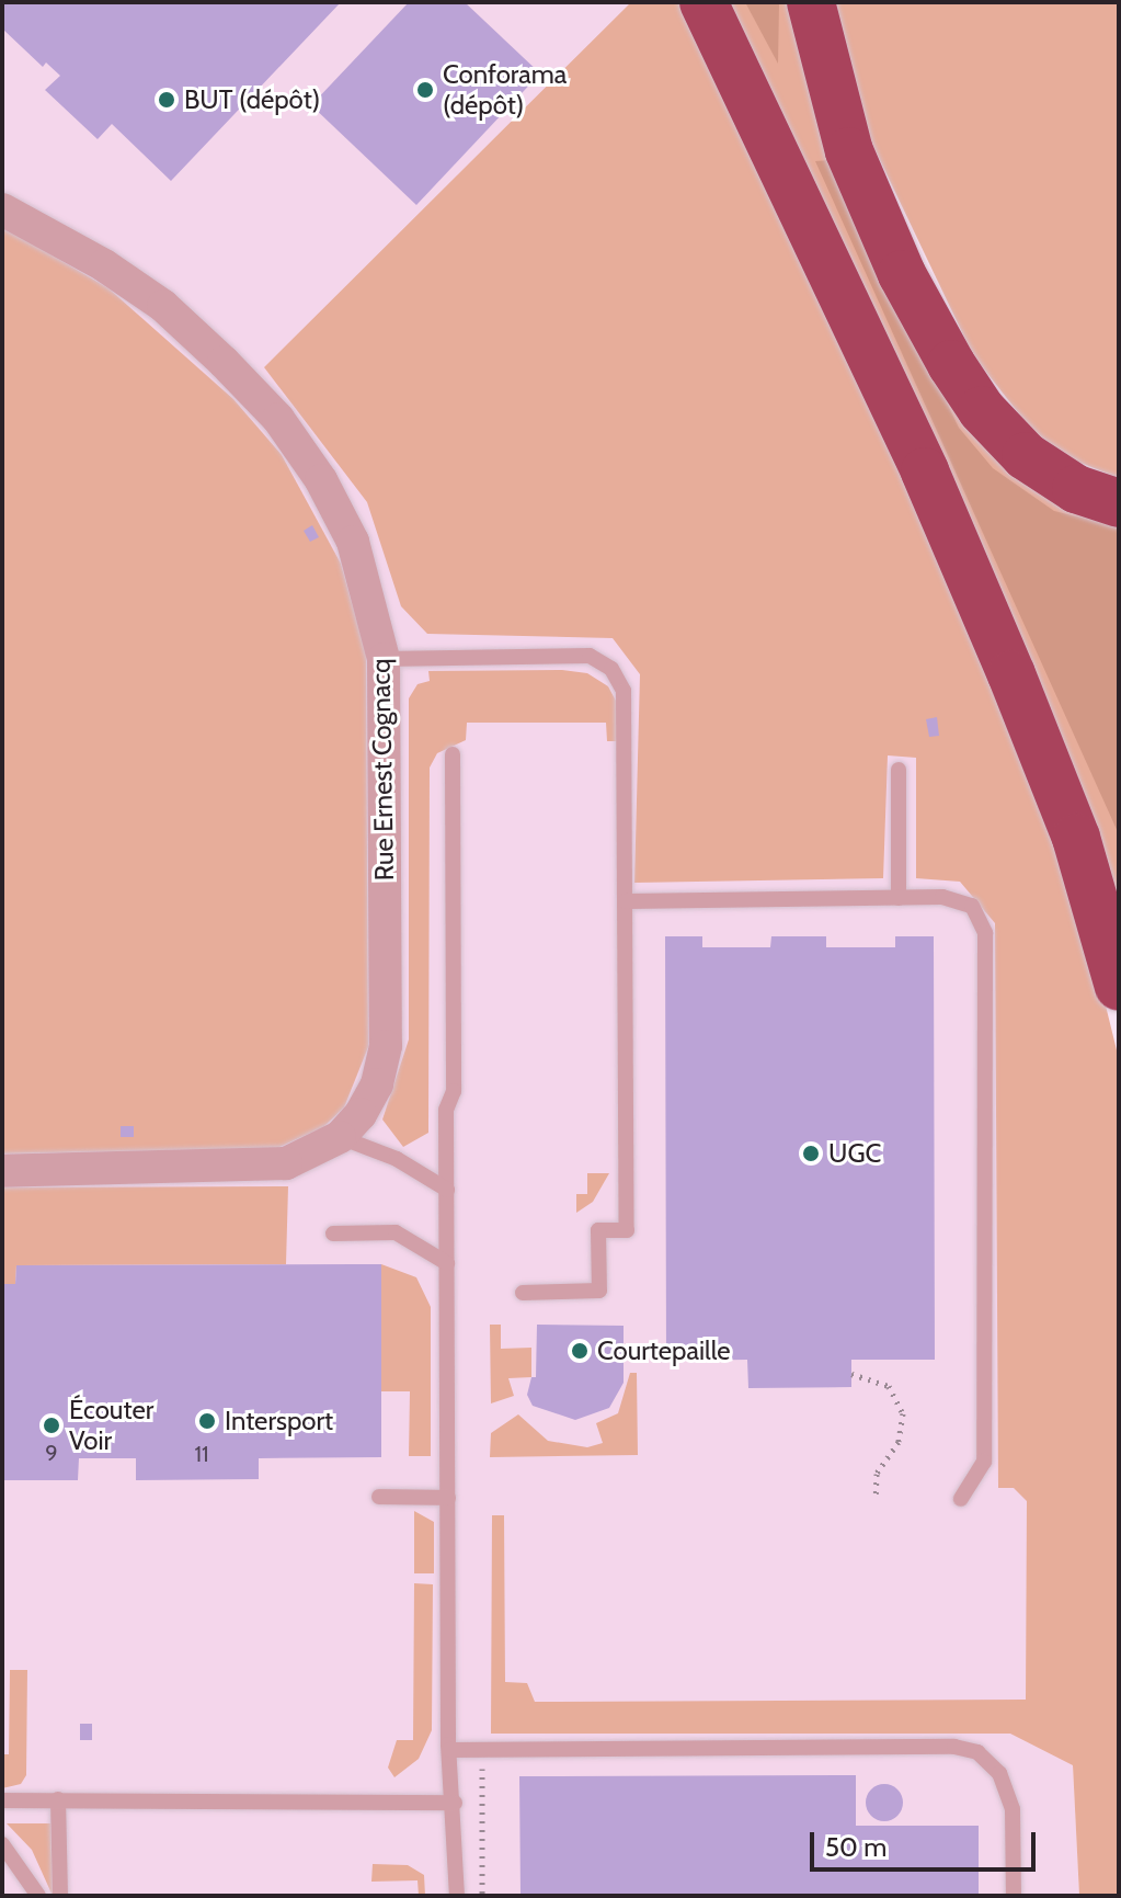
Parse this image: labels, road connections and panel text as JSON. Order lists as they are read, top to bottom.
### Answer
{
  "streets": {
    "street": ["Rue Ernest Cognacq"]
  },
  "places": [
    "Conforama (dépôt)",
    "BUT (dépôt)",
    "UGC",
    "Courtepaille",
    "Intersport",
    "Écouter Voir"
  ],
  "house_numbers": ["9", "11"],
  "scale_bar": "50 m"
}
